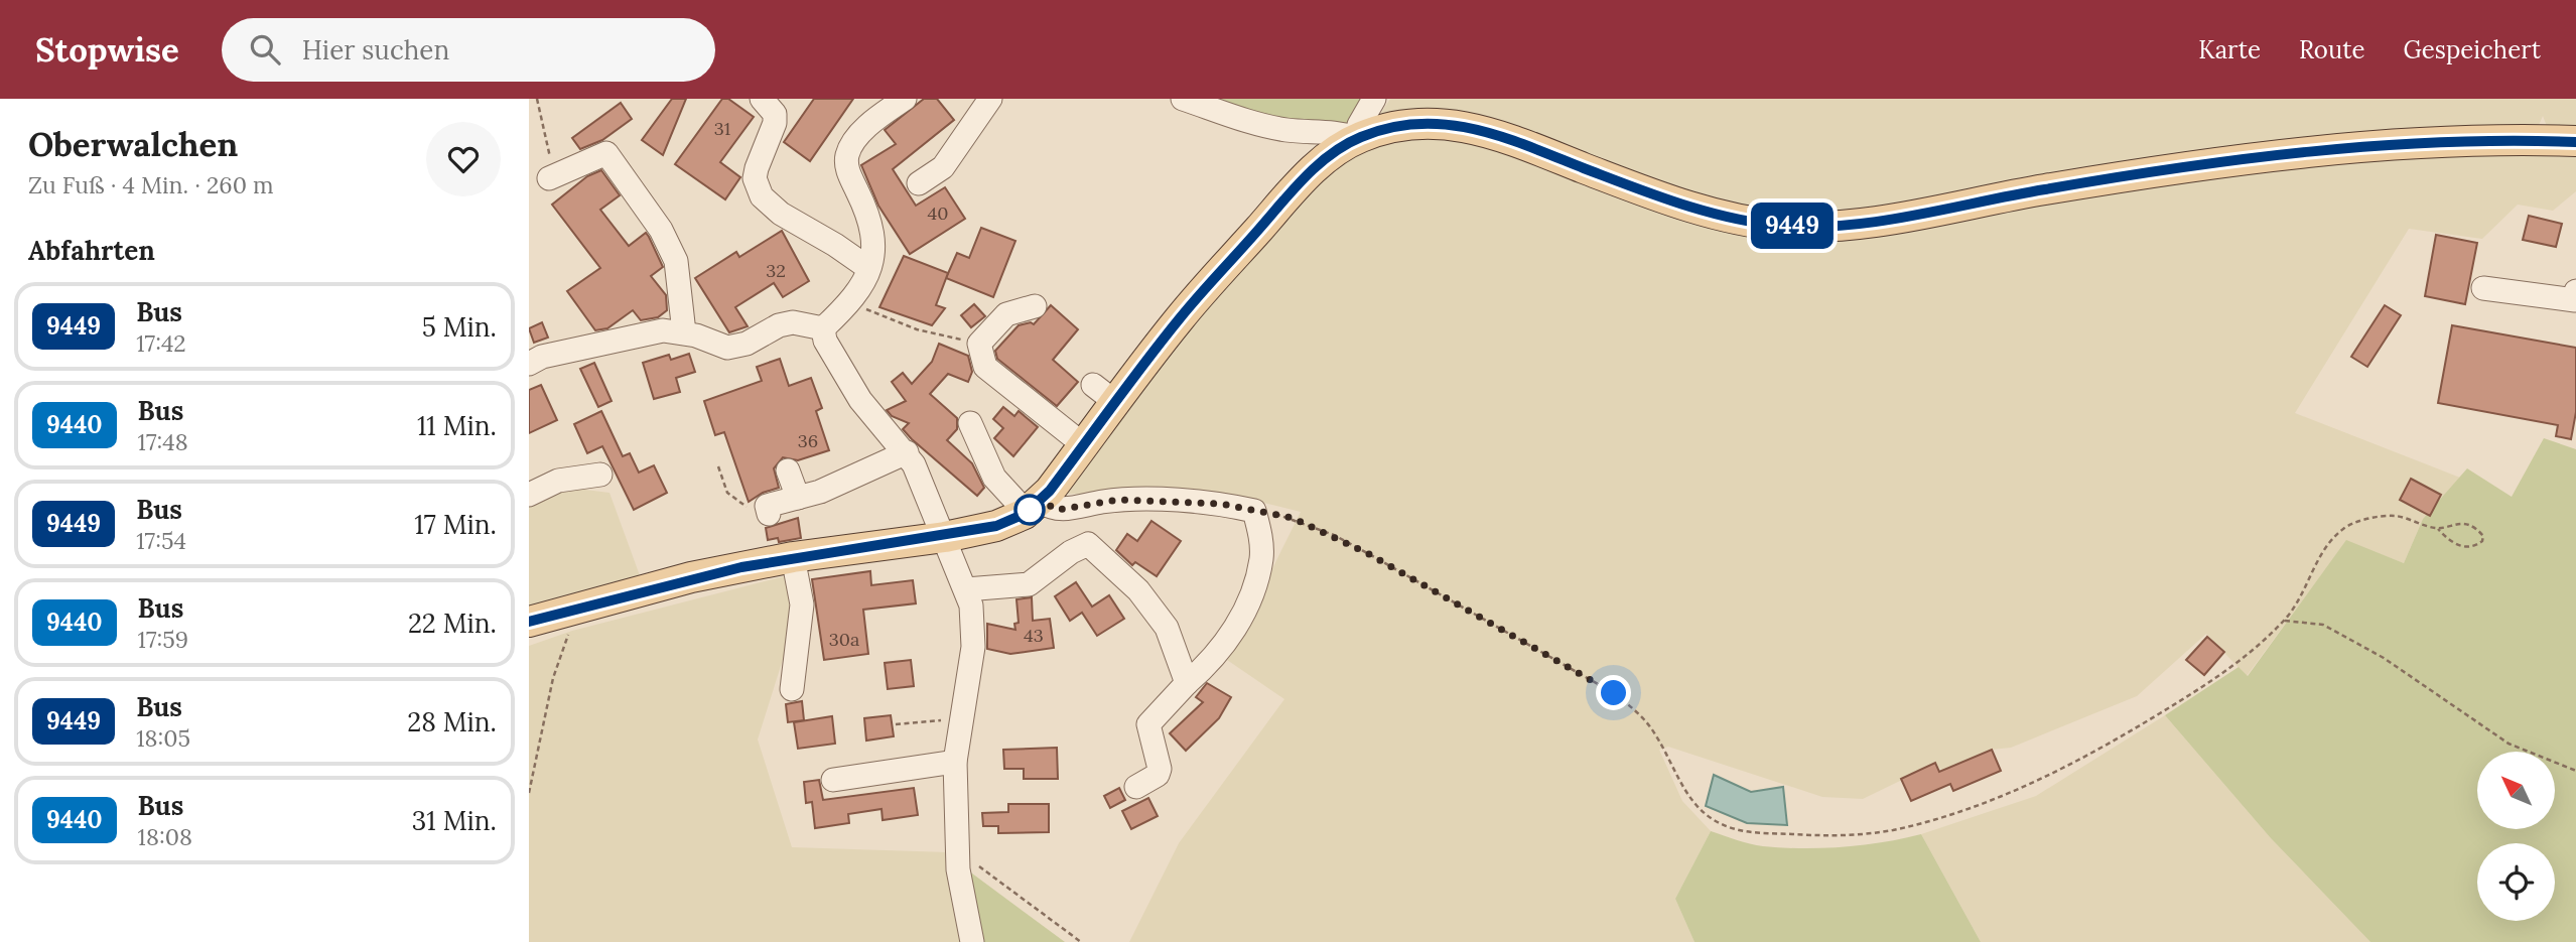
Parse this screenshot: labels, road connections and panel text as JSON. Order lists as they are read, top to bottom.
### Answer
{
  "lines": ["bus line 9449"],
  "house_numbers": [
    "31",
    "40",
    "32",
    "36",
    "43",
    "30a"
  ],
  "north": "top left",
  "page": {
    "header": "Stopwise",
    "search": "Hier suchen",
    "nav": ["Karte", "Route", "Gespeichert"],
    "heading": [
      ["Oberwalchen", "Zu Fuß · 4 Min. · 260 m"],
      "Abfahrten"
    ],
    "on_map": "9449",
    "list": [
      {
        "mark": "9449",
        "name": "Bus",
        "note": "17:42",
        "value": "5 Min."
      },
      {
        "mark": "9440",
        "name": "Bus",
        "note": "17:48",
        "value": "11 Min."
      },
      {
        "mark": "9449",
        "name": "Bus",
        "note": "17:54",
        "value": "17 Min."
      },
      {
        "mark": "9440",
        "name": "Bus",
        "note": "17:59",
        "value": "22 Min."
      },
      {
        "mark": "9449",
        "name": "Bus",
        "note": "18:05",
        "value": "28 Min."
      },
      {
        "mark": "9440",
        "name": "Bus",
        "note": "18:08",
        "value": "31 Min."
      }
    ]
  }
}
